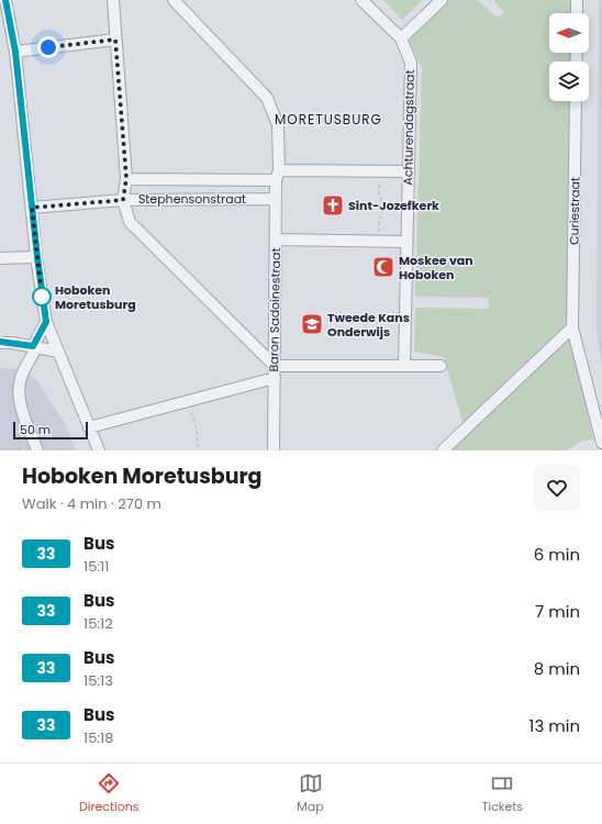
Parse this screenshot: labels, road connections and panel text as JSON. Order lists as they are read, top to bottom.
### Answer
{
  "streets": {
    "street": [
      "Achturendagstraat",
      "Stephensonstraat",
      "Curiestraat",
      "Baron Sadoinestraat"
    ]
  },
  "crossings": [
    ["Achturendagstraat", "Stephensonstraat"],
    ["Stephensonstraat", "Baron Sadoinestraat"]
  ],
  "districts": ["MORETUSBURG"],
  "places": {
    "church": ["Sint-Jozefkerk"],
    "mosque": ["Moskee van Hoboken"],
    "other": ["Hoboken Moretusburg"],
    "school or university": ["Tweede Kans Onderwijs"]
  },
  "lines": ["bus line 33"],
  "scale_bar": "50 m",
  "north": "left",
  "page": {
    "scale": "50 m",
    "heading": ["Hoboken Moretusburg", "Walk · 4 min · 270 m"],
    "list": [
      {
        "mark": "33",
        "name": "Bus",
        "note": "15:11",
        "value": "6 min"
      },
      {
        "mark": "33",
        "name": "Bus",
        "note": "15:12",
        "value": "7 min"
      },
      {
        "mark": "33",
        "name": "Bus",
        "note": "15:13",
        "value": "8 min"
      },
      {
        "mark": "33",
        "name": "Bus",
        "note": "15:18",
        "value": "13 min"
      }
    ],
    "tabs": ["Directions", "Map", "Tickets"]
  }
}
